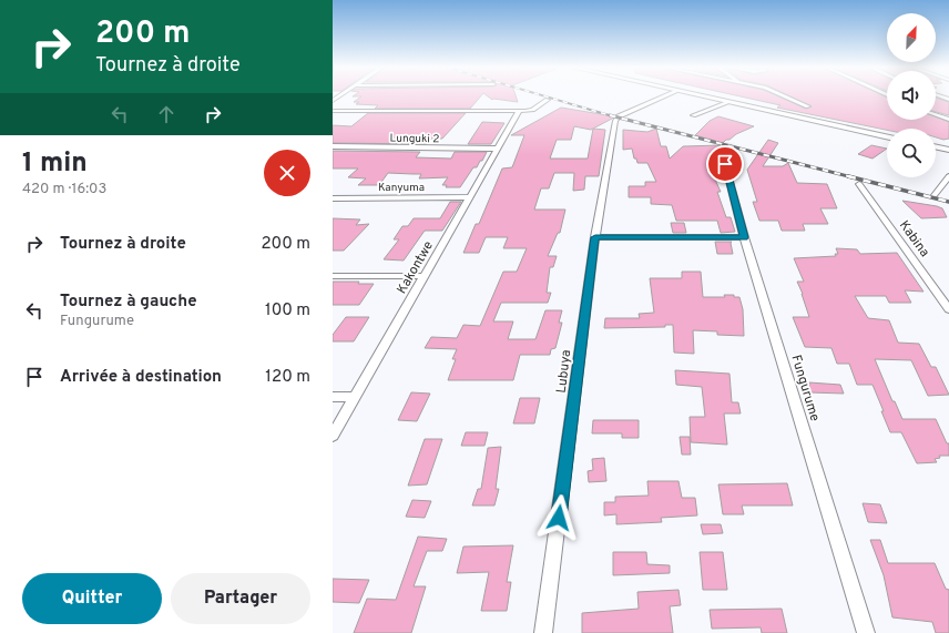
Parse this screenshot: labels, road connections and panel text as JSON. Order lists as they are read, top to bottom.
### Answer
{
  "streets": {
    "street": [
      "Lunguki 2",
      "Kanyuma",
      "Kabina",
      "Kakontwe",
      "Lubuya",
      "Fungurume"
    ]
  },
  "crossings": [
    ["Lunguki 2", "Kakontwe"],
    ["Kanyuma", "Kakontwe"]
  ],
  "north": "top right",
  "page": {
    "turn": ["200 m", "Tournez à droite"],
    "heading": ["1 min", "420 m · 16:03"],
    "list": [
      {
        "name": "Tournez à droite",
        "value": "200 m"
      },
      {
        "name": "Tournez à gauche",
        "note": "Fungurume",
        "value": "100 m"
      },
      {
        "name": "Arrivée à destination",
        "value": "120 m"
      }
    ],
    "buttons": ["Quitter", "Partager"]
  }
}
